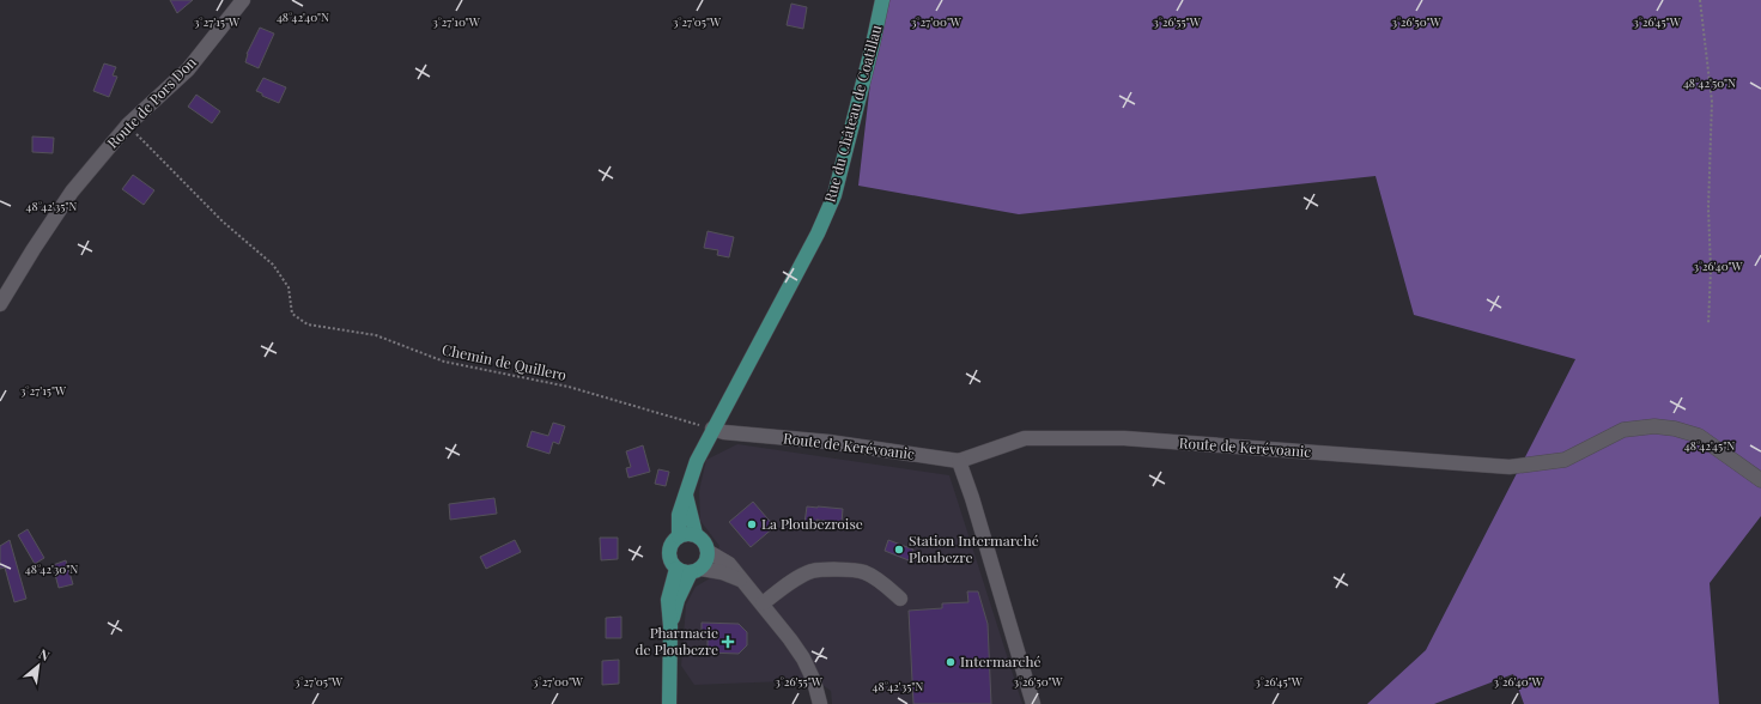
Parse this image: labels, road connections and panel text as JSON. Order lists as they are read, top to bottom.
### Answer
{
  "streets": {
    "main road": ["Rue du Château de Coatillau"],
    "street": ["Route de Pors Don", "Route de Kerévoanic"],
    "path": ["Chemin de Quillero"]
  },
  "crossings": [
    ["Route de Pors Don", "Chemin de Quillero"],
    ["Rue du Château de Coatillau", "Chemin de Quillero"],
    ["Rue du Château de Coatillau", "Route de Kerévoanic"],
    ["Chemin de Quillero", "Route de Kerévoanic"]
  ],
  "places": {
    "other": ["La Ploubezroise", "Station Intermarché Ploubezre", "Intermarché"],
    "health": ["Pharmacie de Ploubezre"]
  },
  "north": "top right",
  "coordinates": [
    "48°42'40\"N",
    "3°27'15\"W",
    "3°27'10\"W",
    "3°27'05\"W",
    "3°27'00\"W",
    "3°26'55\"W",
    "3°26'50\"W",
    "3°26'45\"W",
    "48°42'50\"N",
    "48°42'35\"N",
    "3°26'40\"W",
    "48°42'45\"N",
    "48°42'30\"N"
  ]
}
